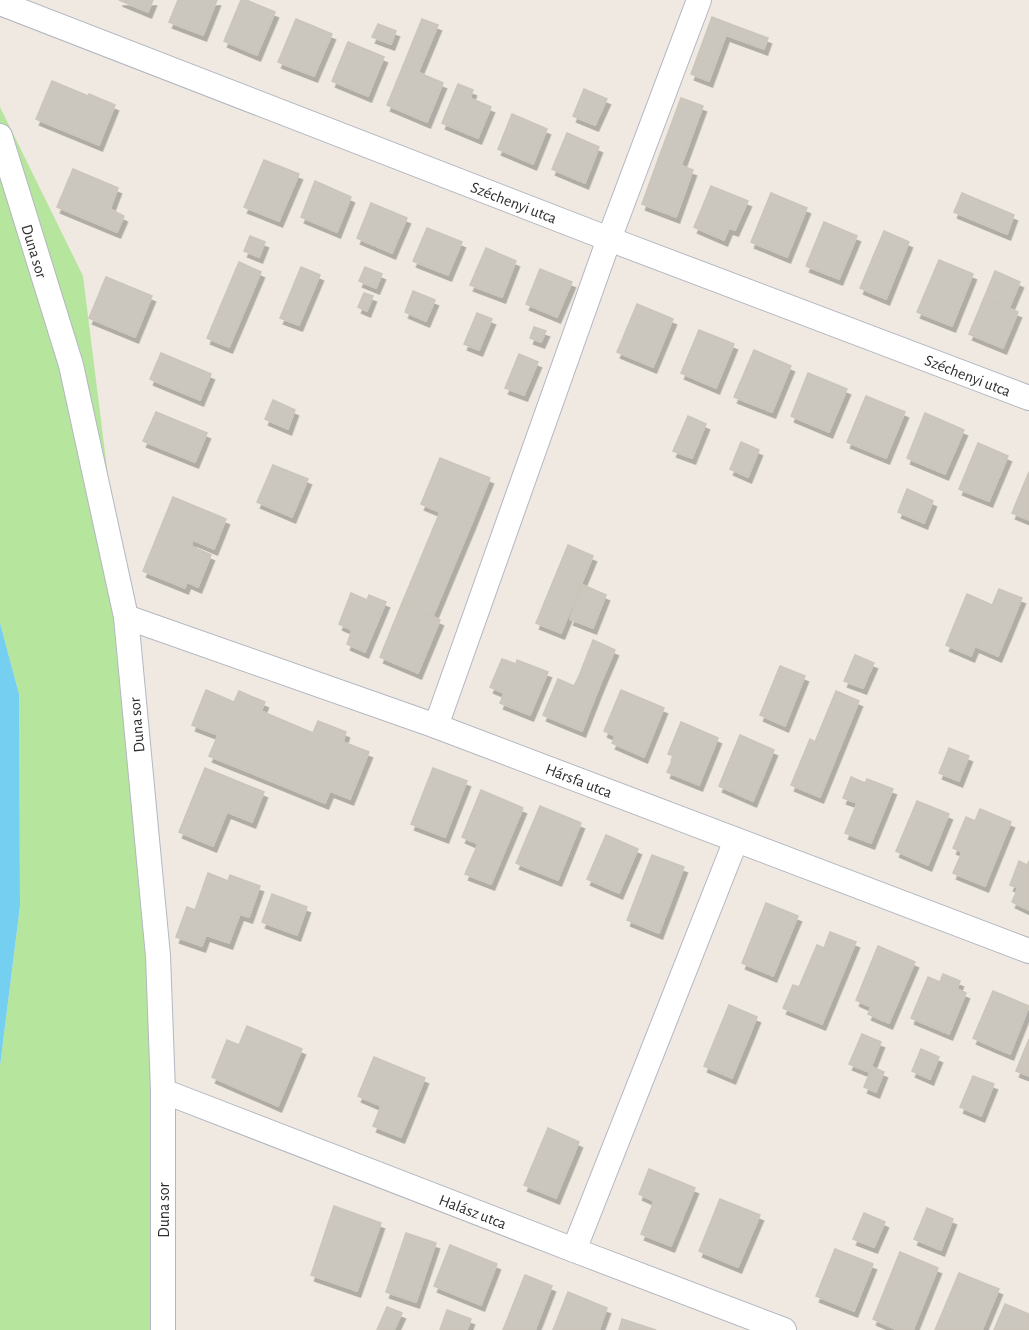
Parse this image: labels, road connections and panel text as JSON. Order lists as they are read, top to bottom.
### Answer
{
  "streets": {
    "street": [
      "Széchenyi utca",
      "Duna sor",
      "Hársfa utca",
      "Halász utca"
    ]
  },
  "crossings": [
    ["Duna sor", "Hársfa utca"],
    ["Duna sor", "Halász utca"]
  ]
}
